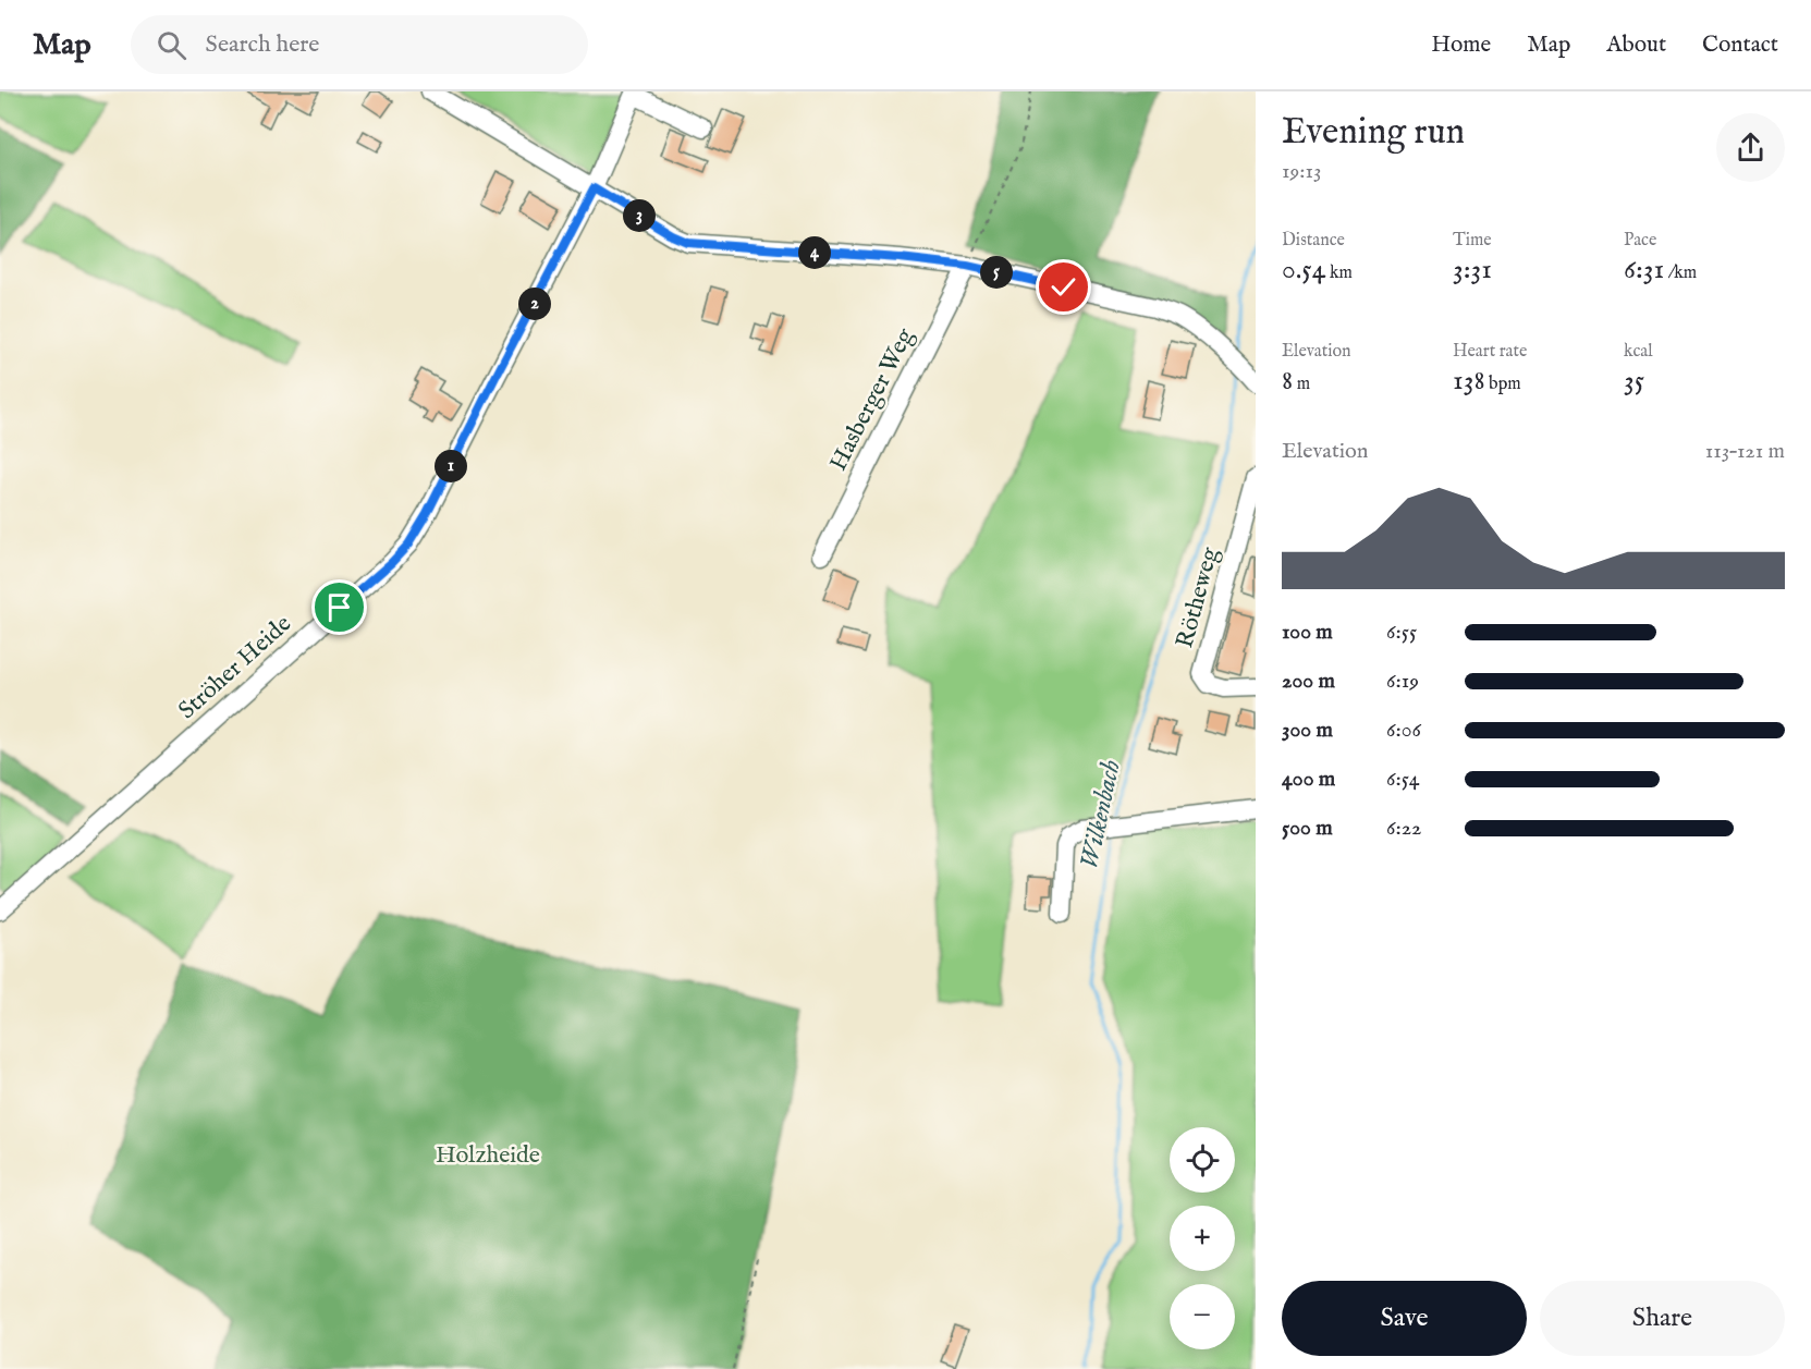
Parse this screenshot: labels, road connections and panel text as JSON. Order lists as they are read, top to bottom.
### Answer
{
  "streets": {
    "street": ["Hasberger Weg", "Rötheweg", "Ströher Heide"]
  },
  "water": ["Wilkenbach"],
  "parks": ["Holzheide"],
  "page": {
    "header": "Map",
    "search": "Search here",
    "nav": [
      "Home",
      "Map",
      "About",
      "Contact"
    ],
    "heading": ["Evening run", "19:13"],
    "pins": [
      "3",
      "4",
      "5",
      "2",
      "1"
    ],
    "stats": [
      ["Distance", "0.54 km"],
      ["Time", "3:31"],
      ["Pace", "6:31 /km"],
      ["Elevation", "8 m"],
      ["Heart rate", "138 bpm"],
      ["kcal", "35"]
    ],
    "chart": ["Elevation", "113–121 m"],
    "list": [
      {
        "name": "100 m",
        "note": "6:55"
      },
      {
        "name": "200 m",
        "note": "6:19"
      },
      {
        "name": "300 m",
        "note": "6:06"
      },
      {
        "name": "400 m",
        "note": "6:54"
      },
      {
        "name": "500 m",
        "note": "6:22"
      }
    ],
    "map_buttons": ["+", "−"],
    "buttons": ["Save", "Share"]
  }
}
